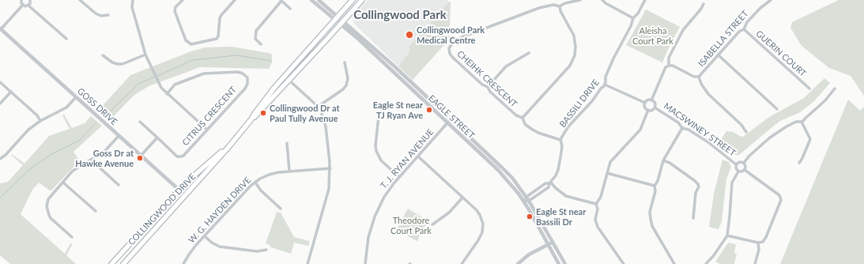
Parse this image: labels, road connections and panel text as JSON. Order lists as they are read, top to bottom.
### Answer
{
  "streets": {
    "main road": ["COLLINGWOOD DRIVE"],
    "street": [
      "ISABELLA STREET",
      "GUERIN COURT",
      "CHEIHK CRESCENT",
      "BASSILI DRIVE",
      "GOSS DRIVE",
      "CITRUS CRESCENT",
      "EAGLE STREET",
      "MACSWINEY STREET",
      "T. J. RYAN AVENUE",
      "W. G. HAYDEN DRIVE"
    ]
  },
  "crossings": [
    ["ISABELLA STREET", "GUERIN COURT"],
    ["CHEIHK CRESCENT", "BASSILI DRIVE"],
    ["BASSILI DRIVE", "EAGLE STREET"],
    ["GOSS DRIVE", "COLLINGWOOD DRIVE"],
    ["EAGLE STREET", "T. J. RYAN AVENUE"],
    ["EAGLE STREET", "COLLINGWOOD DRIVE"]
  ],
  "districts": ["Collingwood Park"],
  "parks": ["Aleisha Court Park", "Theodore Court Park"],
  "places": [
    "Collingwood Park Medical Centre",
    "Eagle St near TJ Ryan Ave",
    "Collingwood Dr at Paul Tully Avenue",
    "Goss Dr at Hawke Avenue",
    "Eagle St near Bassili Dr"
  ]
}
